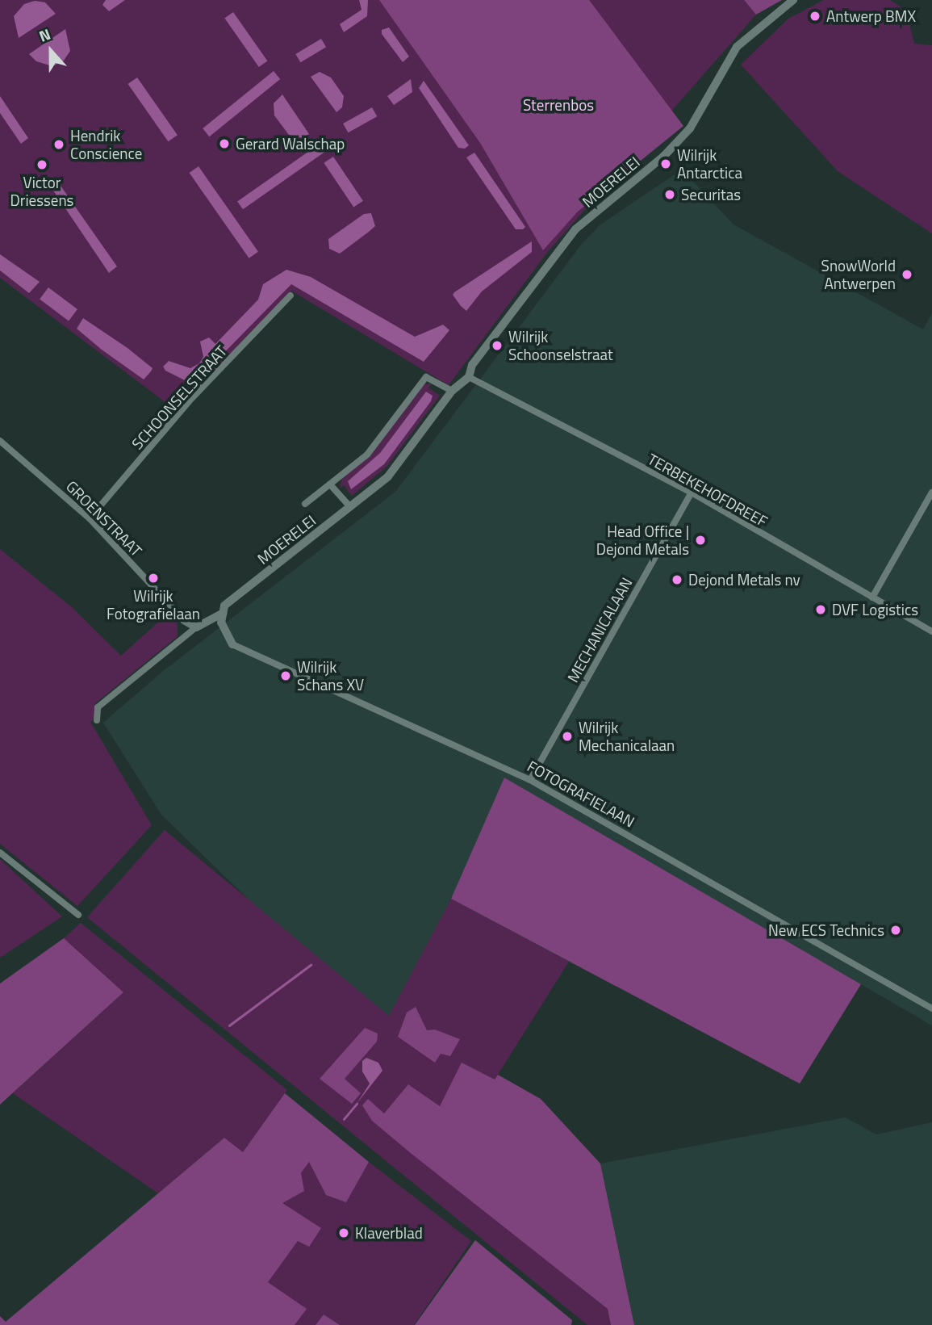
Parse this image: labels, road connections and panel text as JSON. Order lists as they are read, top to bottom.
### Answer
{
  "streets": {
    "street": [
      "MOERELEI",
      "SCHOONSELSTRAAT",
      "TERBEKEHOFDREEF",
      "GROENSTRAAT",
      "MECHANICALAAN",
      "FOTOGRAFIELAAN"
    ]
  },
  "crossings": [
    ["MOERELEI", "TERBEKEHOFDREEF"],
    ["MOERELEI", "FOTOGRAFIELAAN"],
    ["SCHOONSELSTRAAT", "GROENSTRAAT"],
    ["TERBEKEHOFDREEF", "MECHANICALAAN"],
    ["MECHANICALAAN", "FOTOGRAFIELAAN"]
  ],
  "parks": ["Sterrenbos"],
  "places": [
    "Antwerp BMX",
    "Gerard Walschap",
    "Hendrik Conscience",
    "Wilrijk Antarctica",
    "Victor Driessens",
    "Securitas",
    "SnowWorld Antwerpen",
    "Wilrijk Schoonselstraat",
    "Head Office | Dejond Metals",
    "Wilrijk Fotografielaan",
    "Dejond Metals nv",
    "DVF Logistics",
    "Wilrijk Schans XV",
    "Wilrijk Mechanicalaan",
    "New ECS Technics",
    "Klaverblad"
  ],
  "north": "top"
}
